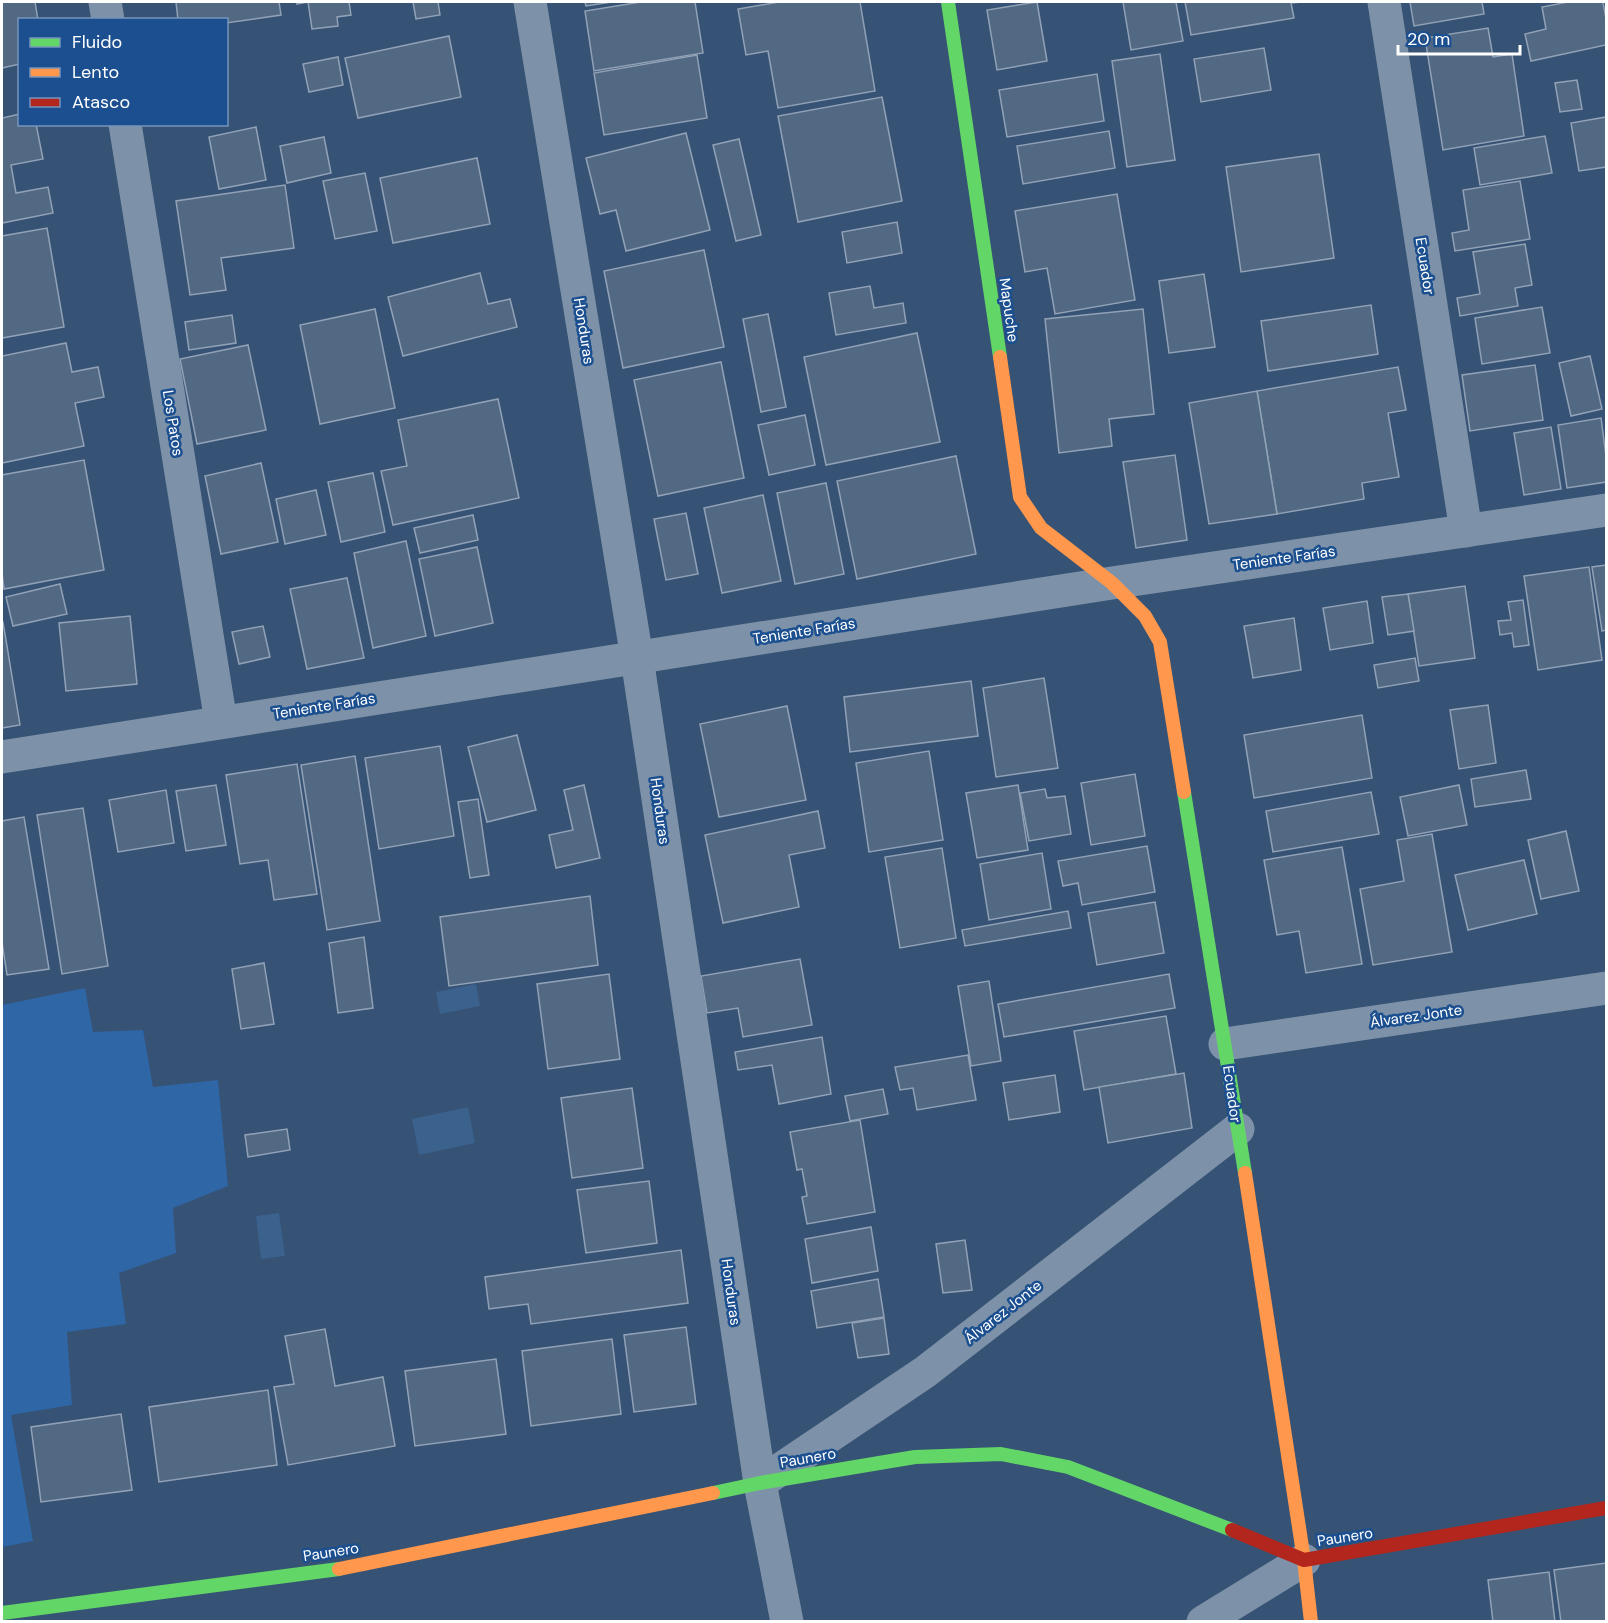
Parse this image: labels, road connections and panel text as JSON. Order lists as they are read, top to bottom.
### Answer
{
  "streets": {
    "street": [
      "Ecuador",
      "Mapuche",
      "Honduras",
      "Los Patos",
      "Teniente Farías",
      "Álvarez Jonte",
      "Paunero"
    ]
  },
  "crossings": [
    ["Ecuador", "Mapuche"],
    ["Ecuador", "Teniente Farías"],
    ["Ecuador", "Álvarez Jonte"],
    ["Ecuador", "Paunero"],
    ["Mapuche", "Teniente Farías"],
    ["Honduras", "Teniente Farías"],
    ["Honduras", "Álvarez Jonte"],
    ["Honduras", "Paunero"],
    ["Los Patos", "Teniente Farías"],
    ["Álvarez Jonte", "Paunero"]
  ],
  "legend": ["Fluido", "Lento", "Atasco"],
  "scale_bar": "20 m"
}
